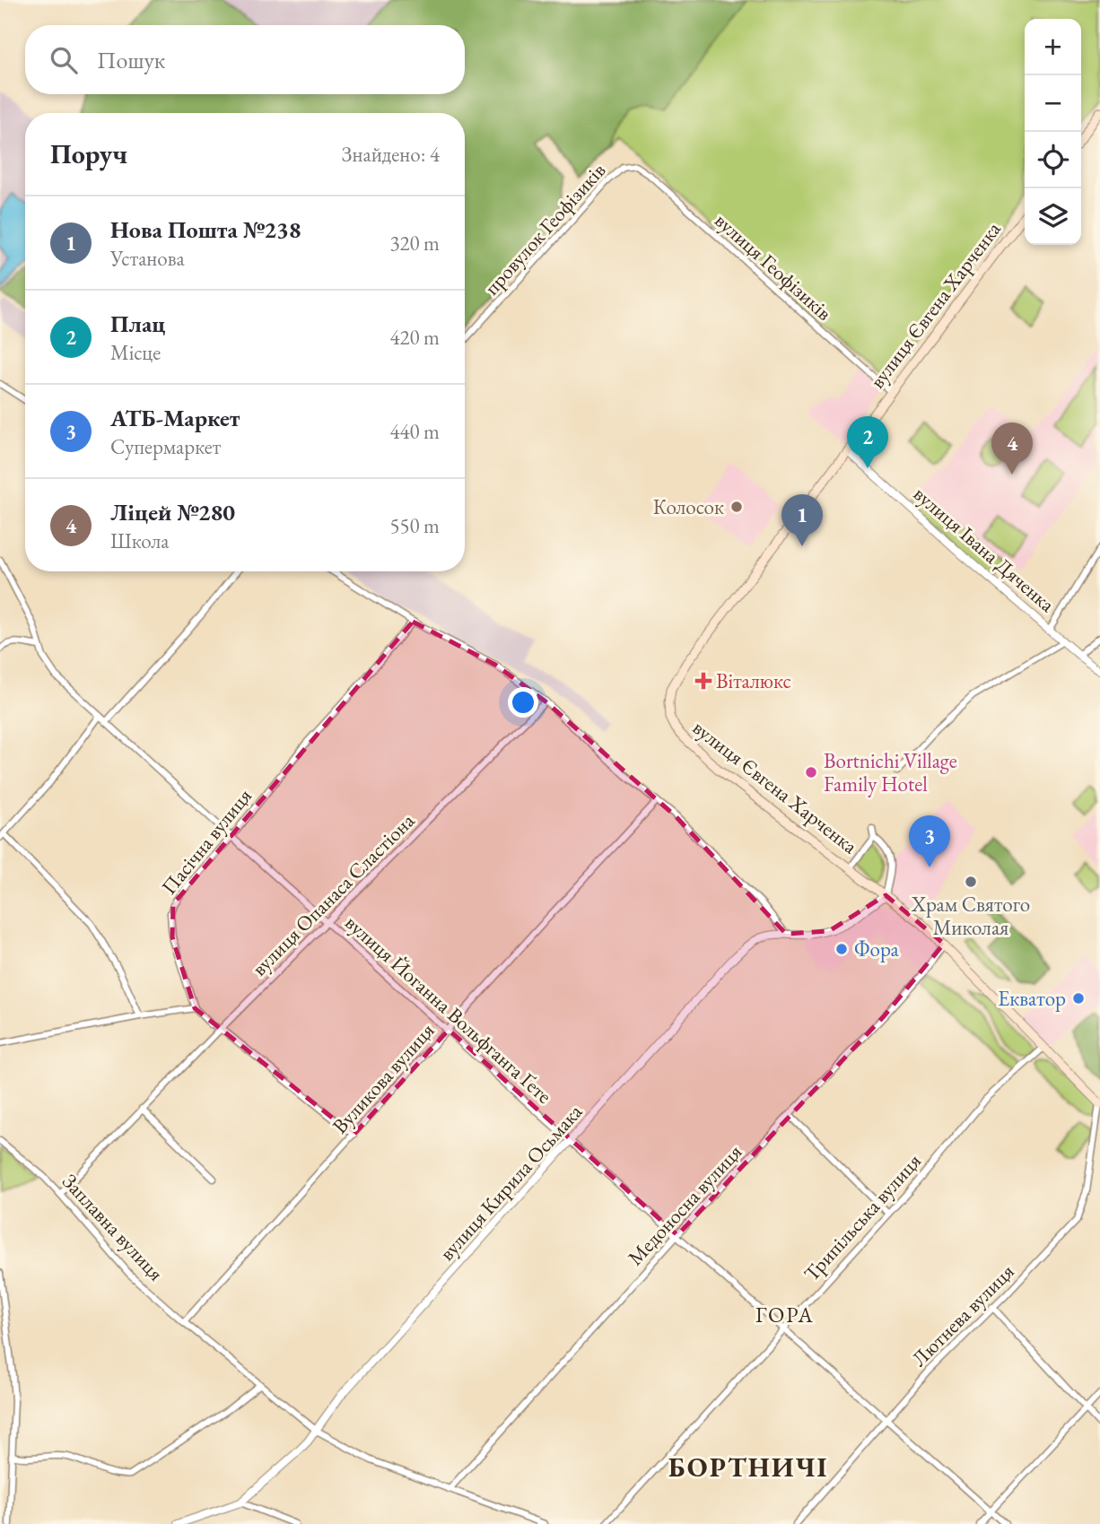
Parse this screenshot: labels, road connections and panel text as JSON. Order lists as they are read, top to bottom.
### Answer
{
  "streets": {
    "main road": ["вулиця Євгена Харченка"],
    "street": [
      "провулок Геофізиків",
      "вулиця Геофізиків",
      "вулиця Івана Дяченка",
      "Пасічна вулиця",
      "вулиця Опанаса Сластіона",
      "вулиця Йоганна Вольфганга Ґете",
      "Вуликова вулиця",
      "вулиця Кирила Осьмака",
      "Медоносна вулиця",
      "Трипільська вулиця",
      "Заплавна вулиця",
      "Лютнева вулиця"
    ]
  },
  "crossings": [
    ["провулок Геофізиків", "вулиця Геофізиків"],
    ["вулиця Геофізиків", "вулиця Євгена Харченка"],
    ["вулиця Євгена Харченка", "вулиця Івана Дяченка"],
    ["вулиця Євгена Харченка", "вулиця Кирила Осьмака"],
    ["вулиця Євгена Харченка", "Медоносна вулиця"],
    ["вулиця Євгена Харченка", "Трипільська вулиця"],
    ["вулиця Євгена Харченка", "Лютнева вулиця"],
    ["Пасічна вулиця", "вулиця Йоганна Вольфганга Ґете"],
    ["вулиця Опанаса Сластіона", "вулиця Йоганна Вольфганга Ґете"],
    ["вулиця Опанаса Сластіона", "Заплавна вулиця"],
    ["вулиця Йоганна Вольфганга Ґете", "Вуликова вулиця"],
    ["вулиця Йоганна Вольфганга Ґете", "вулиця Кирила Осьмака"],
    ["вулиця Йоганна Вольфганга Ґете", "Медоносна вулиця"],
    ["вулиця Йоганна Вольфганга Ґете", "Трипільська вулиця"],
    ["вулиця Йоганна Вольфганга Ґете", "Лютнева вулиця"],
    ["Вуликова вулиця", "Заплавна вулиця"],
    ["вулиця Кирила Осьмака", "Заплавна вулиця"],
    ["Медоносна вулиця", "Заплавна вулиця"]
  ],
  "districts": ["ГОРА", "БОРТНИЧІ"],
  "places": {
    "other": [
      "Колосок",
      "Bortnichi Village Family Hotel",
      "Храм Святого Миколая",
      "Фора",
      "Екватор"
    ],
    "health": ["Віталюкс"]
  },
  "page": {
    "map_buttons": ["+", "−"],
    "search": "Пошук",
    "heading": ["Поруч", "Знайдено: 4"],
    "list": [
      {
        "mark": "1",
        "name": "Нова Пошта №238",
        "note": "Установа",
        "value": "320 m"
      },
      {
        "mark": "2",
        "name": "Плац",
        "note": "Місце",
        "value": "420 m"
      },
      {
        "mark": "3",
        "name": "АТБ-Маркет",
        "note": "Супермаркет",
        "value": "440 m"
      },
      {
        "mark": "4",
        "name": "Ліцей №280",
        "note": "Школа",
        "value": "550 m"
      }
    ],
    "pins": [
      "2",
      "4",
      "1",
      "3"
    ]
  }
}
